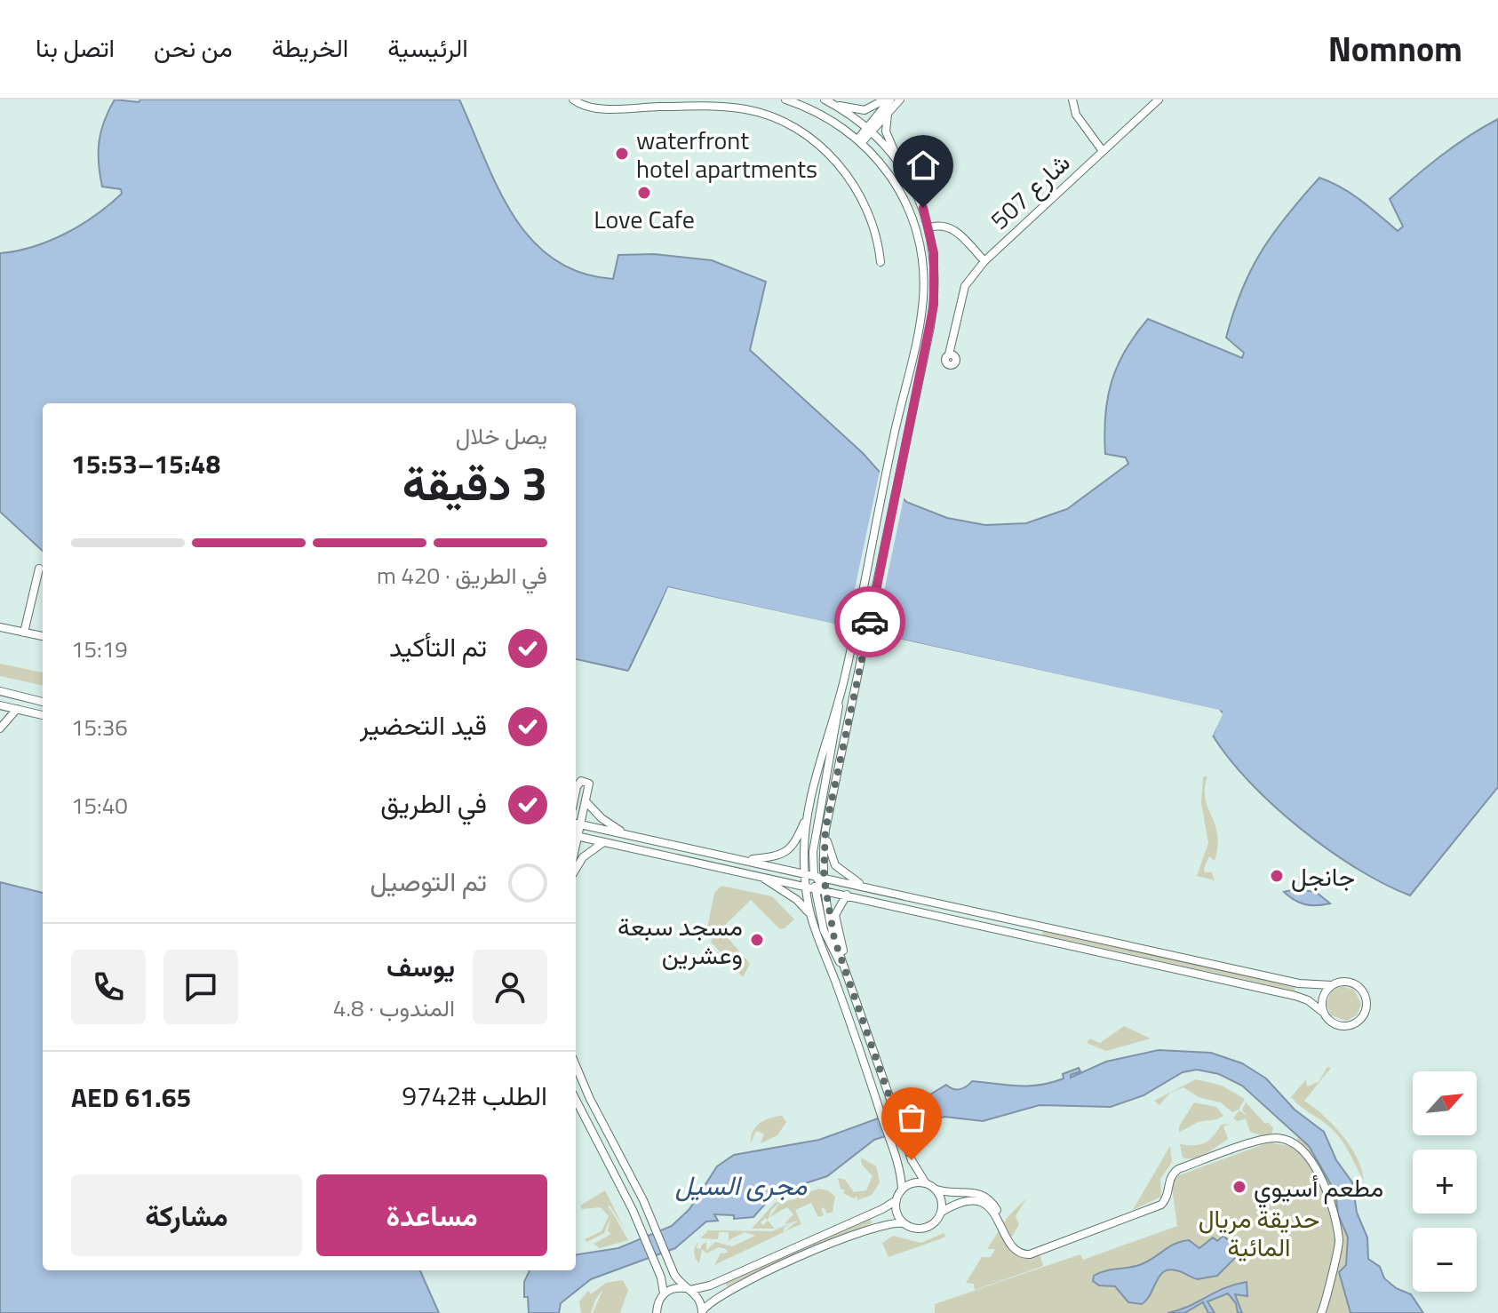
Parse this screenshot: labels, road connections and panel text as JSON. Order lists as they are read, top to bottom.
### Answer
{
  "streets": {
    "street": ["شارع 507"]
  },
  "water": ["مجرى السيل"],
  "parks": ["حديقة مريال المائية"],
  "places": [
    "waterfront hotel apartments",
    "Love Cafe",
    "جانجل",
    "مسجد سبعة وعشرين",
    "مطعم أسيوي"
  ],
  "north": "top right",
  "page": {
    "header": "Nomnom",
    "nav": [
      "الرئيسية",
      "الخريطة",
      "من نحن",
      "اتصل بنا"
    ],
    "heading": ["3 دقيقة", "يصل خلال", "15:48–15:53"],
    "panel": [
      "يوسف",
      "المندوب · 4.8",
      "الطلب #9742",
      "AED 61.65"
    ],
    "bar": "في الطريق · 420 m",
    "list": [
      ["تم التأكيد", "15:19"],
      ["قيد التحضير", "15:36"],
      ["في الطريق", "15:40"],
      "تم التوصيل"
    ],
    "map_buttons": ["+", "−"],
    "buttons": ["مساعدة", "مشاركة"]
  }
}
